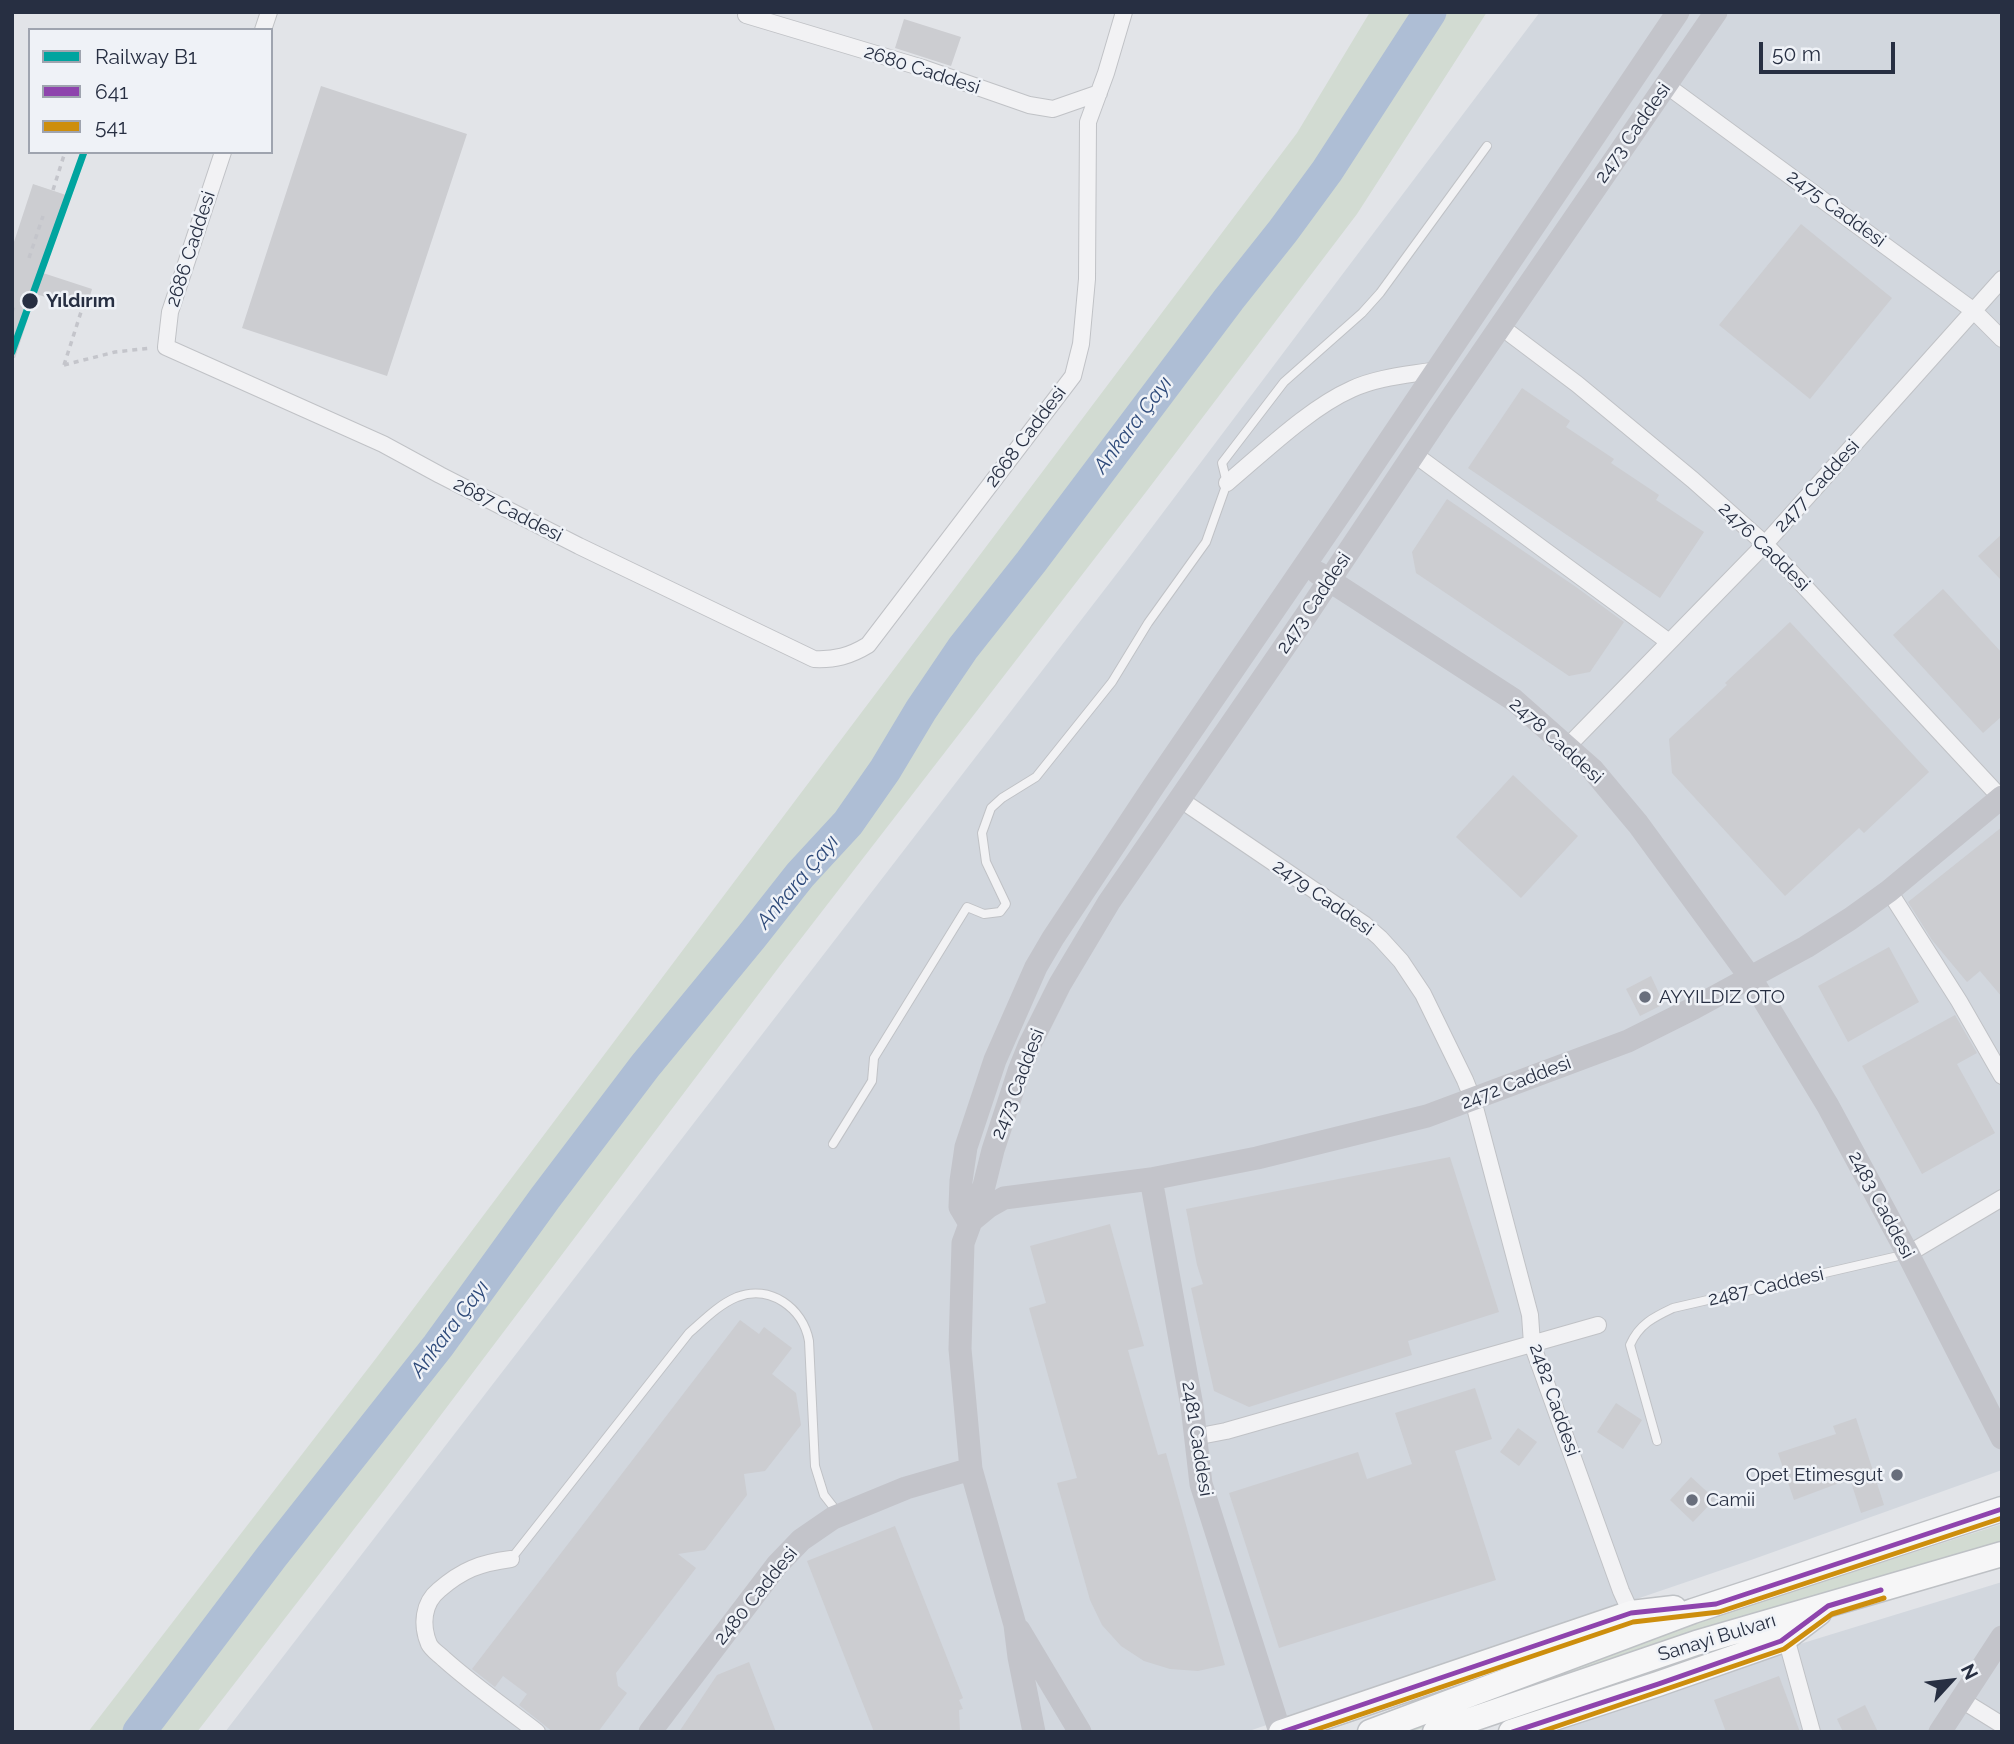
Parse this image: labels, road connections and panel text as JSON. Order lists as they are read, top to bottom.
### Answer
{
  "streets": {
    "main road": ["Sanayi Bulvarı"],
    "street": [
      "2680 Caddesi",
      "2473 Caddesi",
      "2475 Caddesi",
      "2686 Caddesi",
      "2668 Caddesi",
      "2477 Caddesi",
      "2687 Caddesi",
      "2476 Caddesi",
      "2478 Caddesi",
      "2479 Caddesi",
      "2472 Caddesi",
      "2483 Caddesi",
      "2487 Caddesi",
      "2482 Caddesi",
      "2481 Caddesi",
      "2480 Caddesi"
    ]
  },
  "crossings": [
    ["2680 Caddesi", "2668 Caddesi"],
    ["2473 Caddesi", "2475 Caddesi"],
    ["2473 Caddesi", "2476 Caddesi"],
    ["2473 Caddesi", "2478 Caddesi"],
    ["2473 Caddesi", "2479 Caddesi"],
    ["2473 Caddesi", "2472 Caddesi"],
    ["2473 Caddesi", "2480 Caddesi"],
    ["2475 Caddesi", "2477 Caddesi"],
    ["2686 Caddesi", "2687 Caddesi"],
    ["2668 Caddesi", "2687 Caddesi"],
    ["2477 Caddesi", "2476 Caddesi"],
    ["2477 Caddesi", "2478 Caddesi"],
    ["2476 Caddesi", "2472 Caddesi"],
    ["2478 Caddesi", "2472 Caddesi"],
    ["2478 Caddesi", "2483 Caddesi"],
    ["2479 Caddesi", "2472 Caddesi"],
    ["2479 Caddesi", "2482 Caddesi"],
    ["2472 Caddesi", "2483 Caddesi"],
    ["2472 Caddesi", "2482 Caddesi"],
    ["2472 Caddesi", "2481 Caddesi"],
    ["2483 Caddesi", "2487 Caddesi"]
  ],
  "water": ["Ankara Çayı"],
  "places": [
    "Yıldırım",
    "AYYILDIZ OTO",
    "Opet Etimesgut",
    "Camii"
  ],
  "lines": ["rail line B1", "transit line 641", "transit line 541"],
  "legend": ["Railway B1", "641", "541"],
  "scale_bar": "50 m",
  "north": "top right"
}
